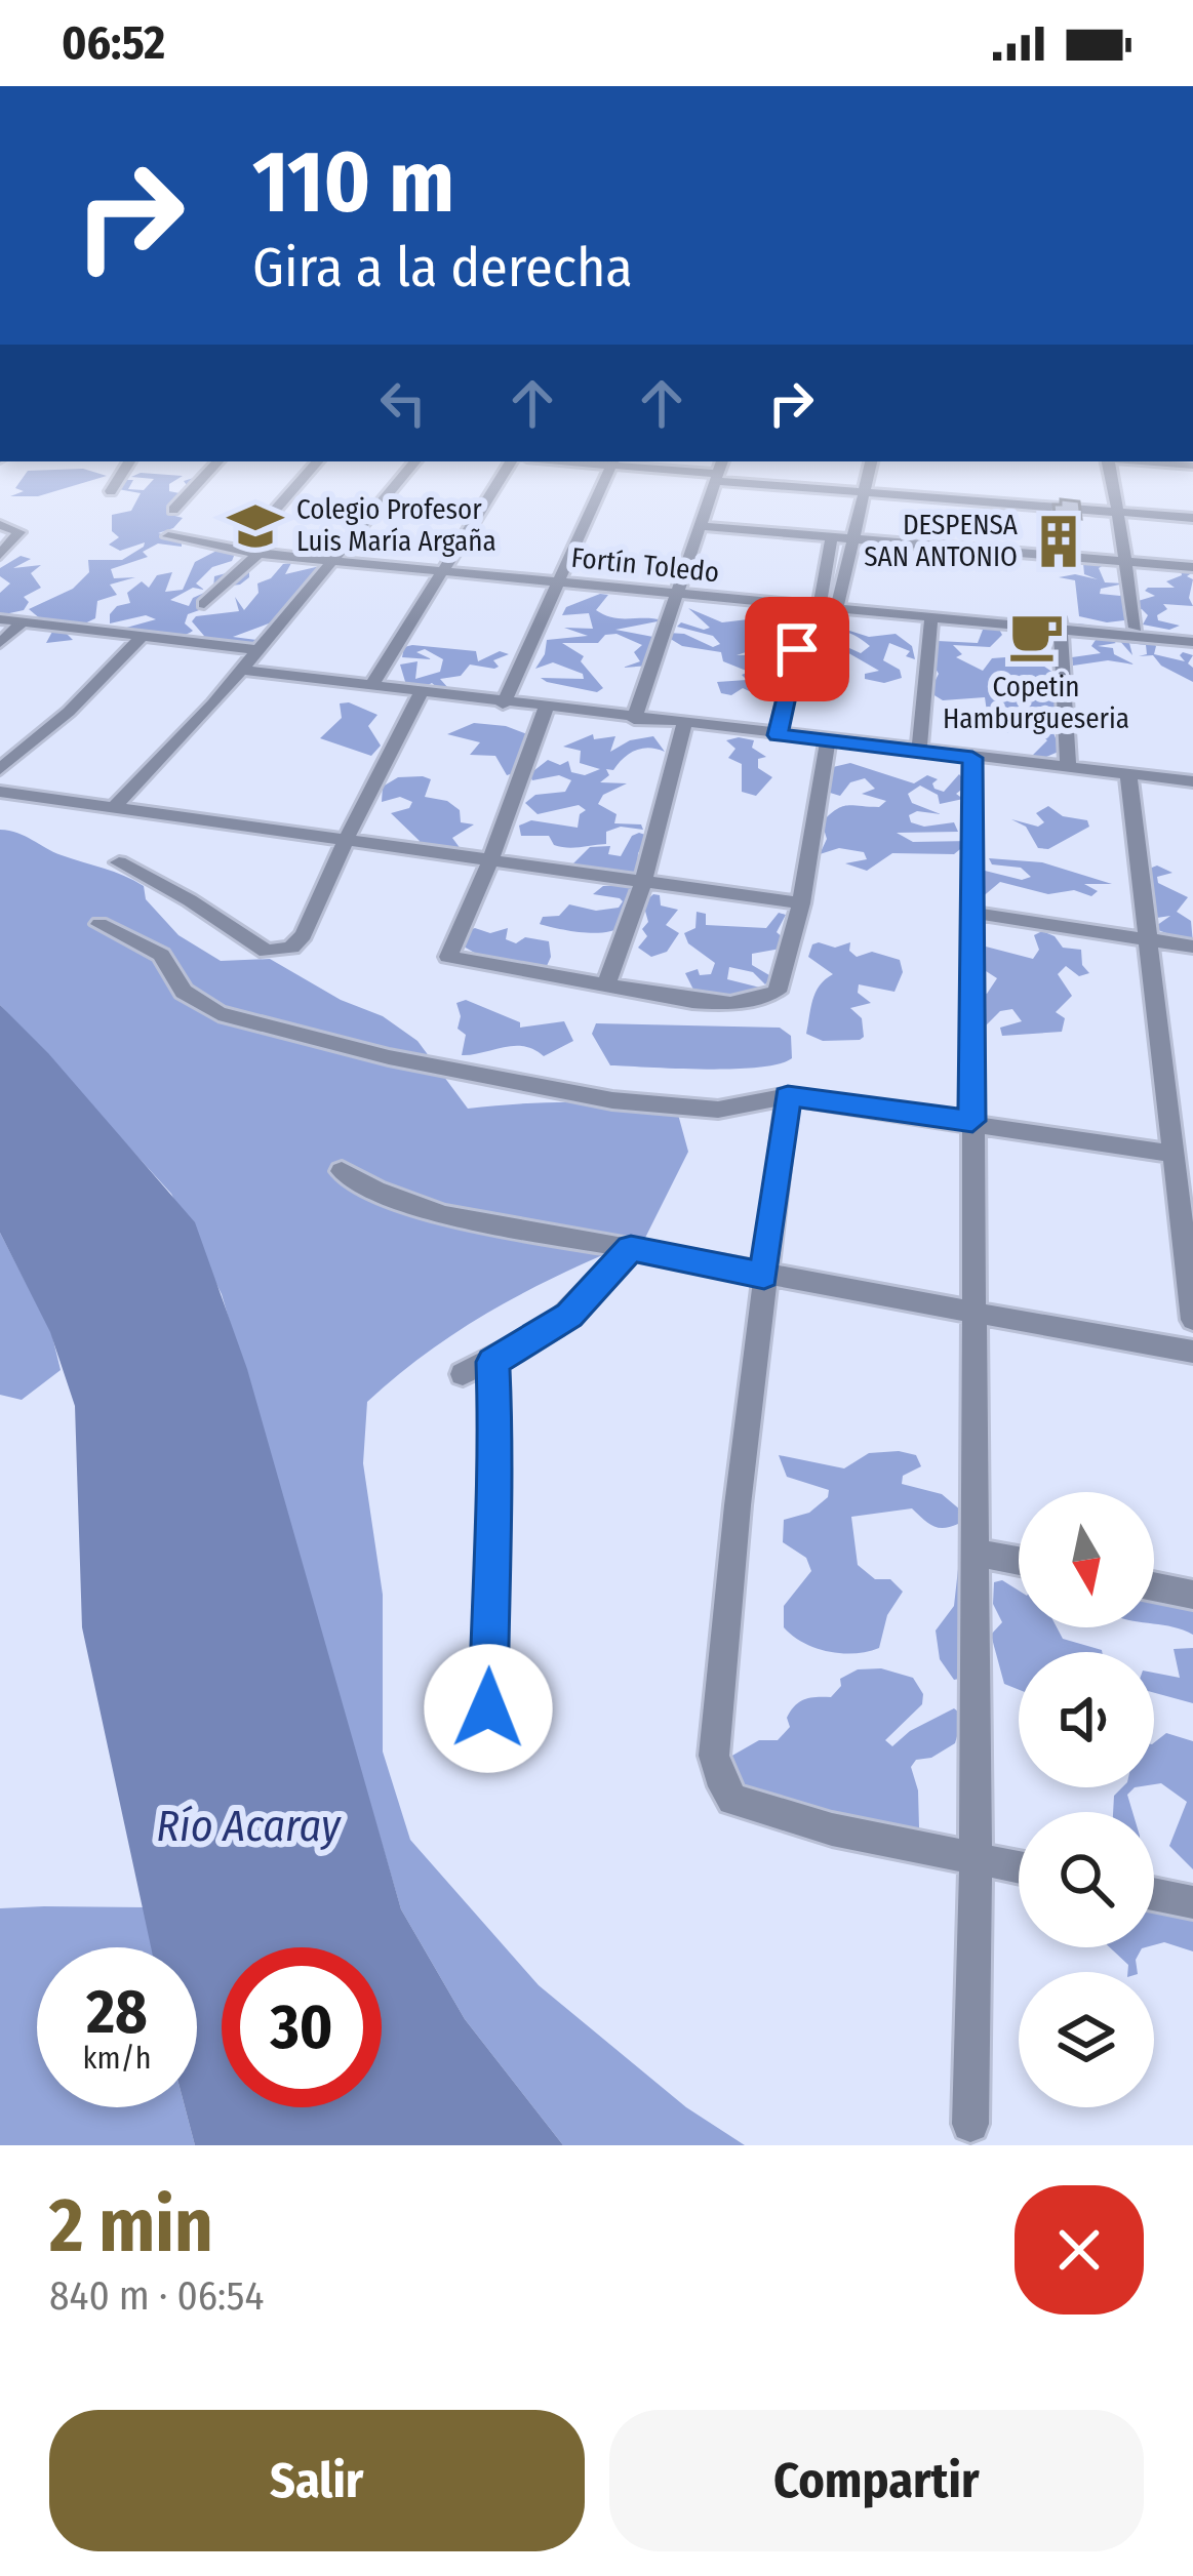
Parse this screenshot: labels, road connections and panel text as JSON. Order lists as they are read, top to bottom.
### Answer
{
  "streets": {
    "street": ["Fortín Toledo"]
  },
  "water": ["Río Acaray"],
  "places": {
    "school or university": ["Colegio Profesor Luis María Argaña"],
    "building": ["DESPENSA SAN ANTONIO"],
    "cafe": ["Copetin Hamburgueseria"]
  },
  "north": "bottom",
  "page": {
    "status": "06:52",
    "turn": ["110 m", "Gira a la derecha"],
    "speed": "28 km/h",
    "limit": "30",
    "heading": ["2 min", "840 m · 06:54"],
    "buttons": ["Salir", "Compartir"]
  }
}
